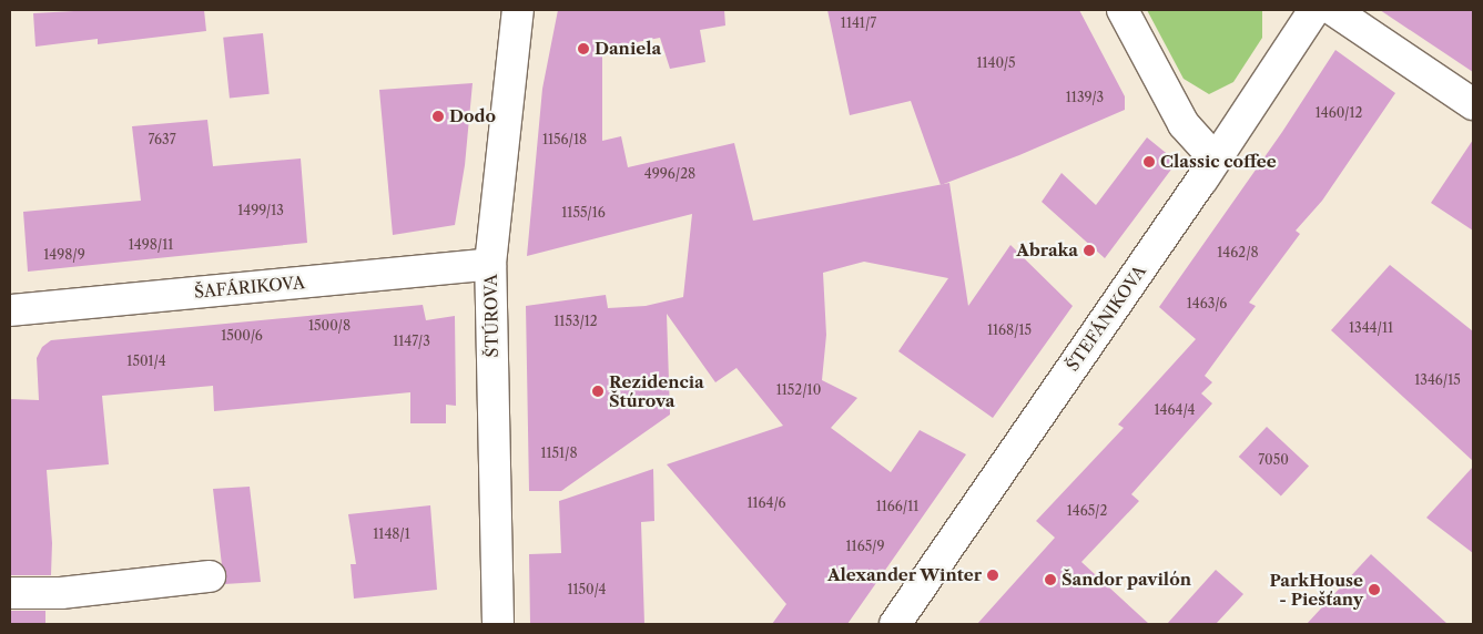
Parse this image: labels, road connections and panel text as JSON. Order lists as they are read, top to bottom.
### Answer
{
  "streets": {
    "street": ["ŠAFÁRIKOVA", "ŠTÚROVA", "ŠTEFÁNIKOVA"]
  },
  "crossings": [
    ["ŠAFÁRIKOVA", "ŠTÚROVA"]
  ],
  "places": [
    "Daniela",
    "Dodo",
    "Classic coffee",
    "Abraka",
    "Rezidencia Štúrova",
    "Alexander Winter",
    "Šandor pavilón",
    "ParkHouse - Piešťany"
  ],
  "house_numbers": [
    "1141/7",
    "1140/5",
    "1139/3",
    "1460/12",
    "7637",
    "1156/18",
    "4996/28",
    "1499/13",
    "1155/16",
    "1498/11",
    "1462/8",
    "1498/9",
    "1463/6",
    "1153/12",
    "1500/8",
    "1344/11",
    "1168/15",
    "1500/6",
    "1147/3",
    "1501/4",
    "1346/15",
    "1152/10",
    "1464/4",
    "1151/8",
    "7050",
    "1164/6",
    "1166/11",
    "1465/2",
    "1148/1",
    "1165/9",
    "1150/4"
  ]
}
